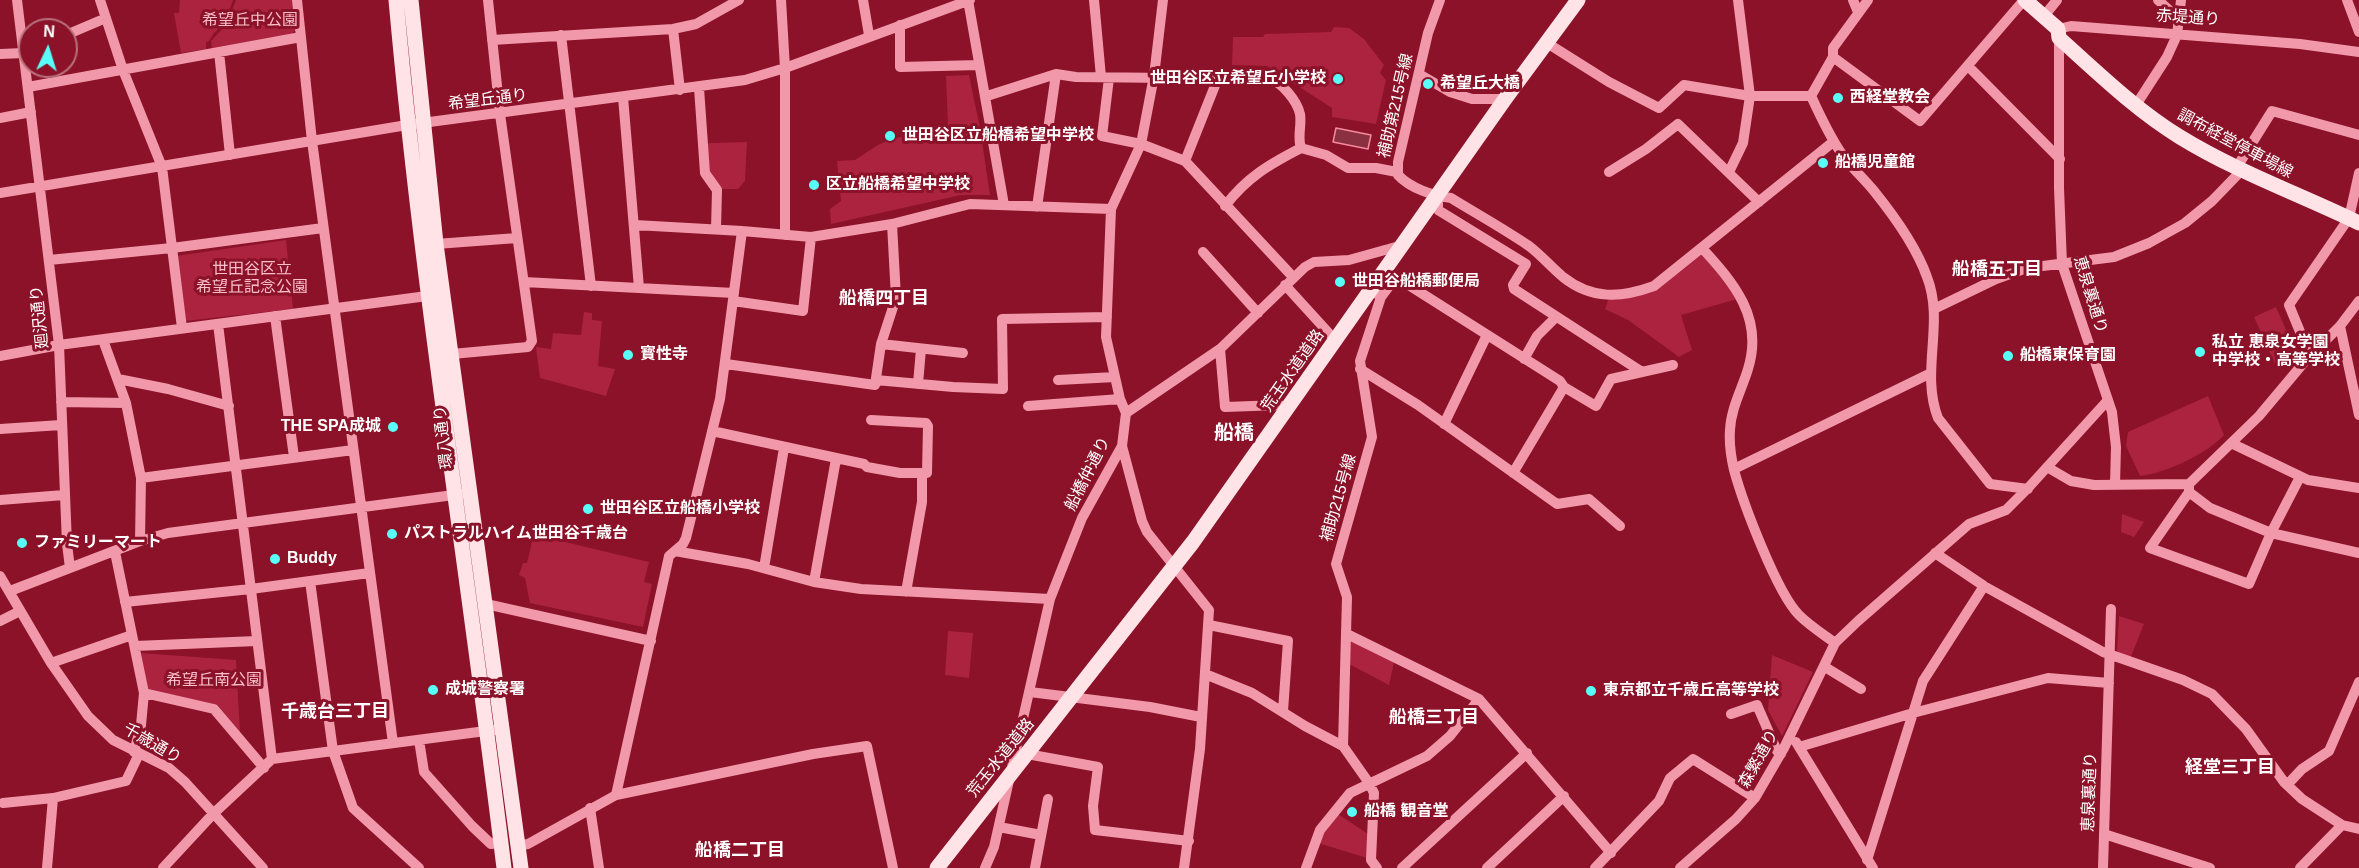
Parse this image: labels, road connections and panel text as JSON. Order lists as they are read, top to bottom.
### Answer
{
  "streets": {
    "main road": ["調布経堂停車場線", "荒玉水道道路", "環八通り"],
    "street": [
      "赤堤通り",
      "希望丘通り",
      "補助第215号線",
      "恵泉裏通り",
      "廻沢通り",
      "船橋仲通り",
      "補助215号線",
      "千歳通り",
      "森繁通り"
    ]
  },
  "crossings": [
    ["赤堤通り", "調布経堂停車場線"],
    ["赤堤通り", "恵泉裏通り"],
    ["希望丘通り", "廻沢通り"],
    ["希望丘通り", "環八通り"],
    ["補助第215号線", "荒玉水道道路"],
    ["調布経堂停車場線", "恵泉裏通り"],
    ["荒玉水道道路", "船橋仲通り"],
    ["荒玉水道道路", "補助215号線"]
  ],
  "districts": [
    "船橋五丁目",
    "船橋四丁目",
    "船橋",
    "千歳台三丁目",
    "船橋三丁目",
    "経堂三丁目",
    "船橋二丁目"
  ],
  "parks": ["希望丘中公園", "世田谷区立 希望丘記念公園", "希望丘南公園"],
  "places": [
    "世田谷区立希望丘小学校",
    "希望丘大橋",
    "西経堂教会",
    "世田谷区立船橋希望中学校",
    "船橋児童館",
    "区立船橋希望中学校",
    "世田谷船橋郵便局",
    "私立 恵泉女学園 中学校・高等学校",
    "寳性寺",
    "船橋東保育園",
    "THE SPA成城",
    "世田谷区立船橋小学校",
    "パストラルハイム世田谷千歳台",
    "ファミリーマート",
    "Buddy",
    "成城警察署",
    "東京都立千歳丘高等学校",
    "船橋 観音堂"
  ],
  "north": "top"
}
